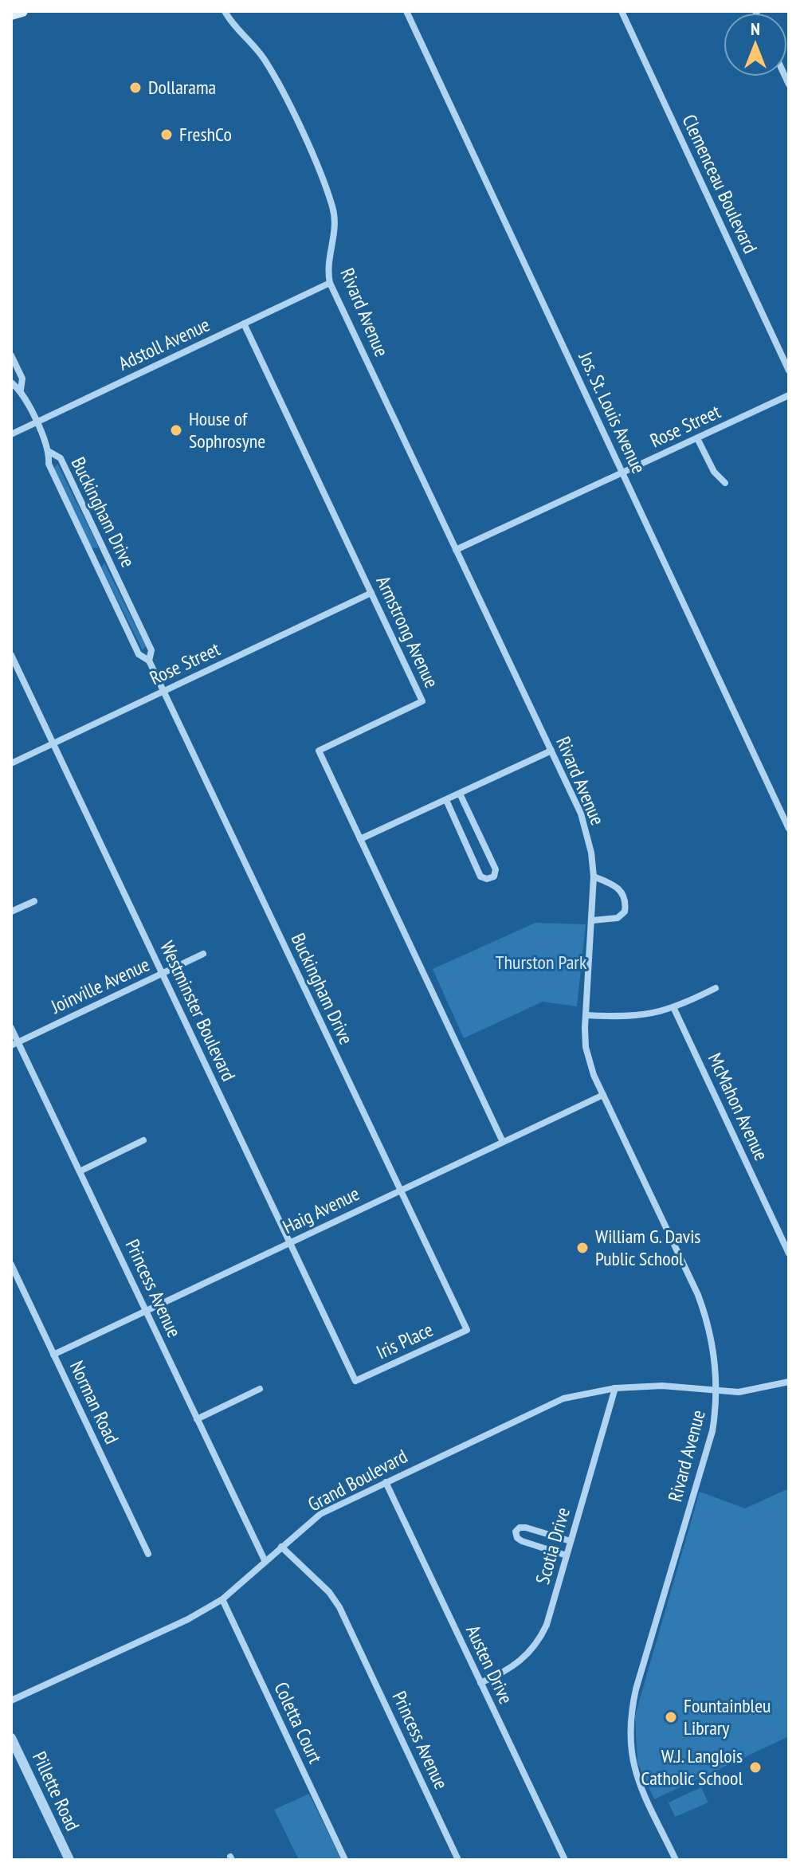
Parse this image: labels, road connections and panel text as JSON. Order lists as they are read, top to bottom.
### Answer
{
  "streets": {
    "street": [
      "Clemenceau Boulevard",
      "Rivard Avenue",
      "Adstoll Avenue",
      "Jos. St. Louis Avenue",
      "Rose Street",
      "Buckingham Drive",
      "Armstrong Avenue",
      "Joinville Avenue",
      "Westminster Boulevard",
      "McMahon Avenue",
      "Haig Avenue",
      "Princess Avenue",
      "Iris Place",
      "Norman Road",
      "Grand Boulevard",
      "Scotia Drive",
      "Austen Drive",
      "Coletta Court",
      "Pillette Road"
    ]
  },
  "crossings": [
    ["Rivard Avenue", "Adstoll Avenue"],
    ["Rivard Avenue", "Rose Street"],
    ["Rivard Avenue", "Haig Avenue"],
    ["Rivard Avenue", "Grand Boulevard"],
    ["Adstoll Avenue", "Buckingham Drive"],
    ["Adstoll Avenue", "Armstrong Avenue"],
    ["Jos. St. Louis Avenue", "Rose Street"],
    ["Rose Street", "Buckingham Drive"],
    ["Rose Street", "Armstrong Avenue"],
    ["Rose Street", "Westminster Boulevard"],
    ["Buckingham Drive", "Haig Avenue"],
    ["Buckingham Drive", "Iris Place"],
    ["Armstrong Avenue", "Haig Avenue"],
    ["Joinville Avenue", "Westminster Boulevard"],
    ["Joinville Avenue", "Princess Avenue"],
    ["Westminster Boulevard", "Haig Avenue"],
    ["Westminster Boulevard", "Iris Place"],
    ["Haig Avenue", "Princess Avenue"],
    ["Haig Avenue", "Norman Road"],
    ["Princess Avenue", "Grand Boulevard"],
    ["Grand Boulevard", "Scotia Drive"],
    ["Grand Boulevard", "Austen Drive"],
    ["Grand Boulevard", "Coletta Court"],
    ["Scotia Drive", "Austen Drive"]
  ],
  "parks": ["Thurston Park"],
  "places": [
    "Dollarama",
    "FreshCo",
    "House of Sophrosyne",
    "William G. Davis Public School",
    "Fountainbleu Library",
    "W.J. Langlois Catholic School"
  ],
  "north": "top"
}
